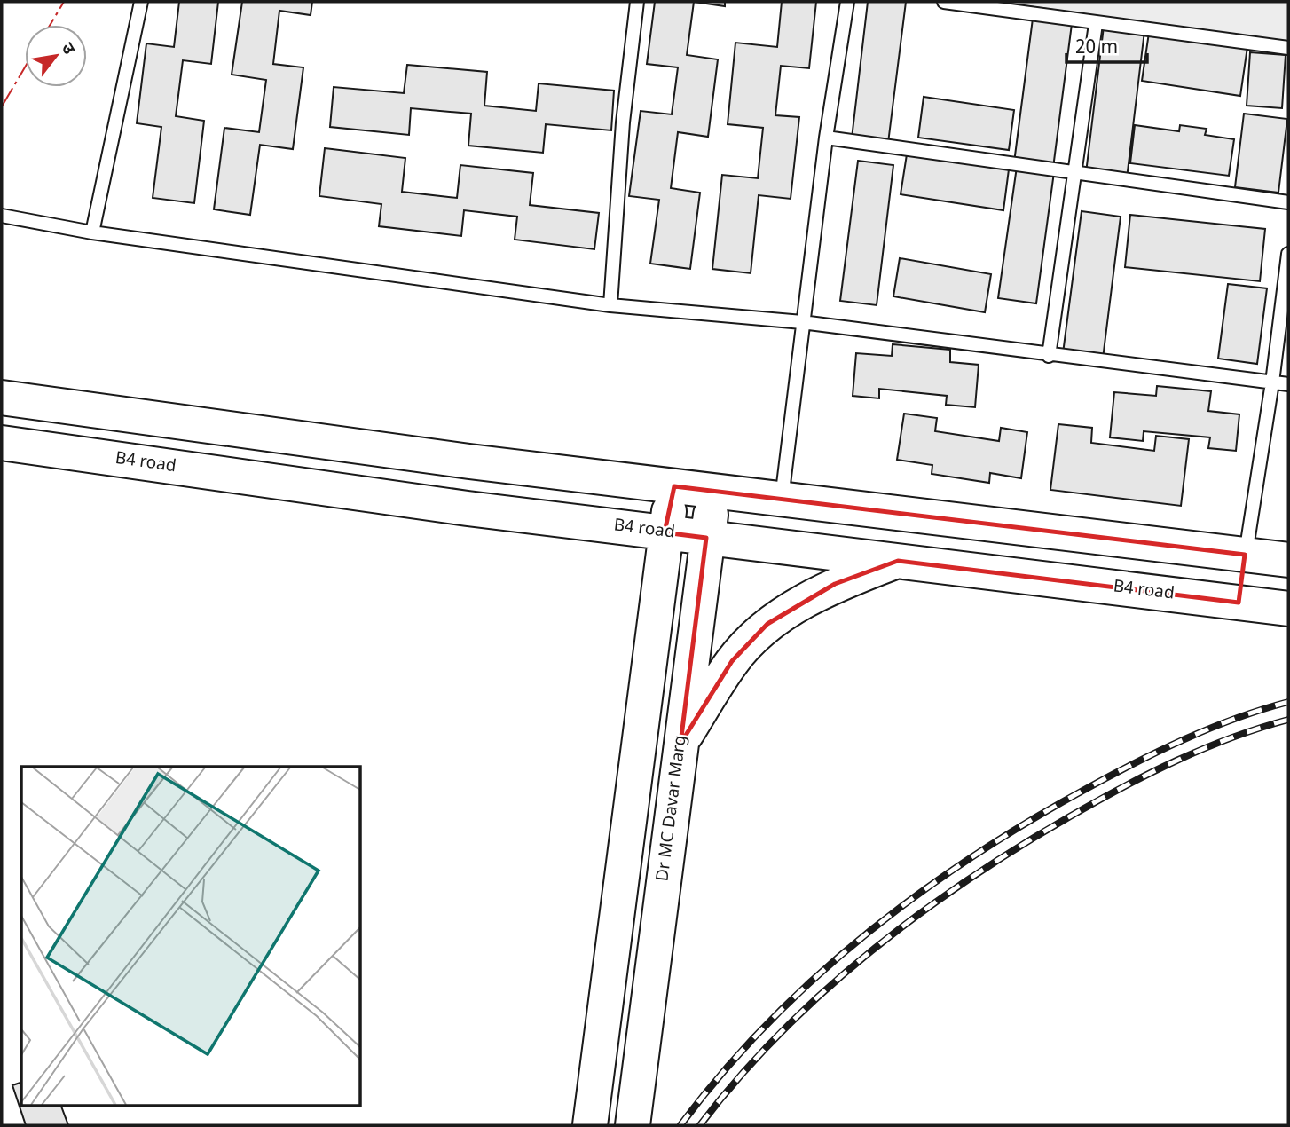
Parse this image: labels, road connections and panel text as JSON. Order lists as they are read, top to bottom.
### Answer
{
  "streets": {
    "street": ["B4 road", "Dr MC Davar Marg"]
  },
  "crossings": [
    ["B4 road", "Dr MC Davar Marg"]
  ],
  "scale_bar": "20 m",
  "north": "top right"
}
